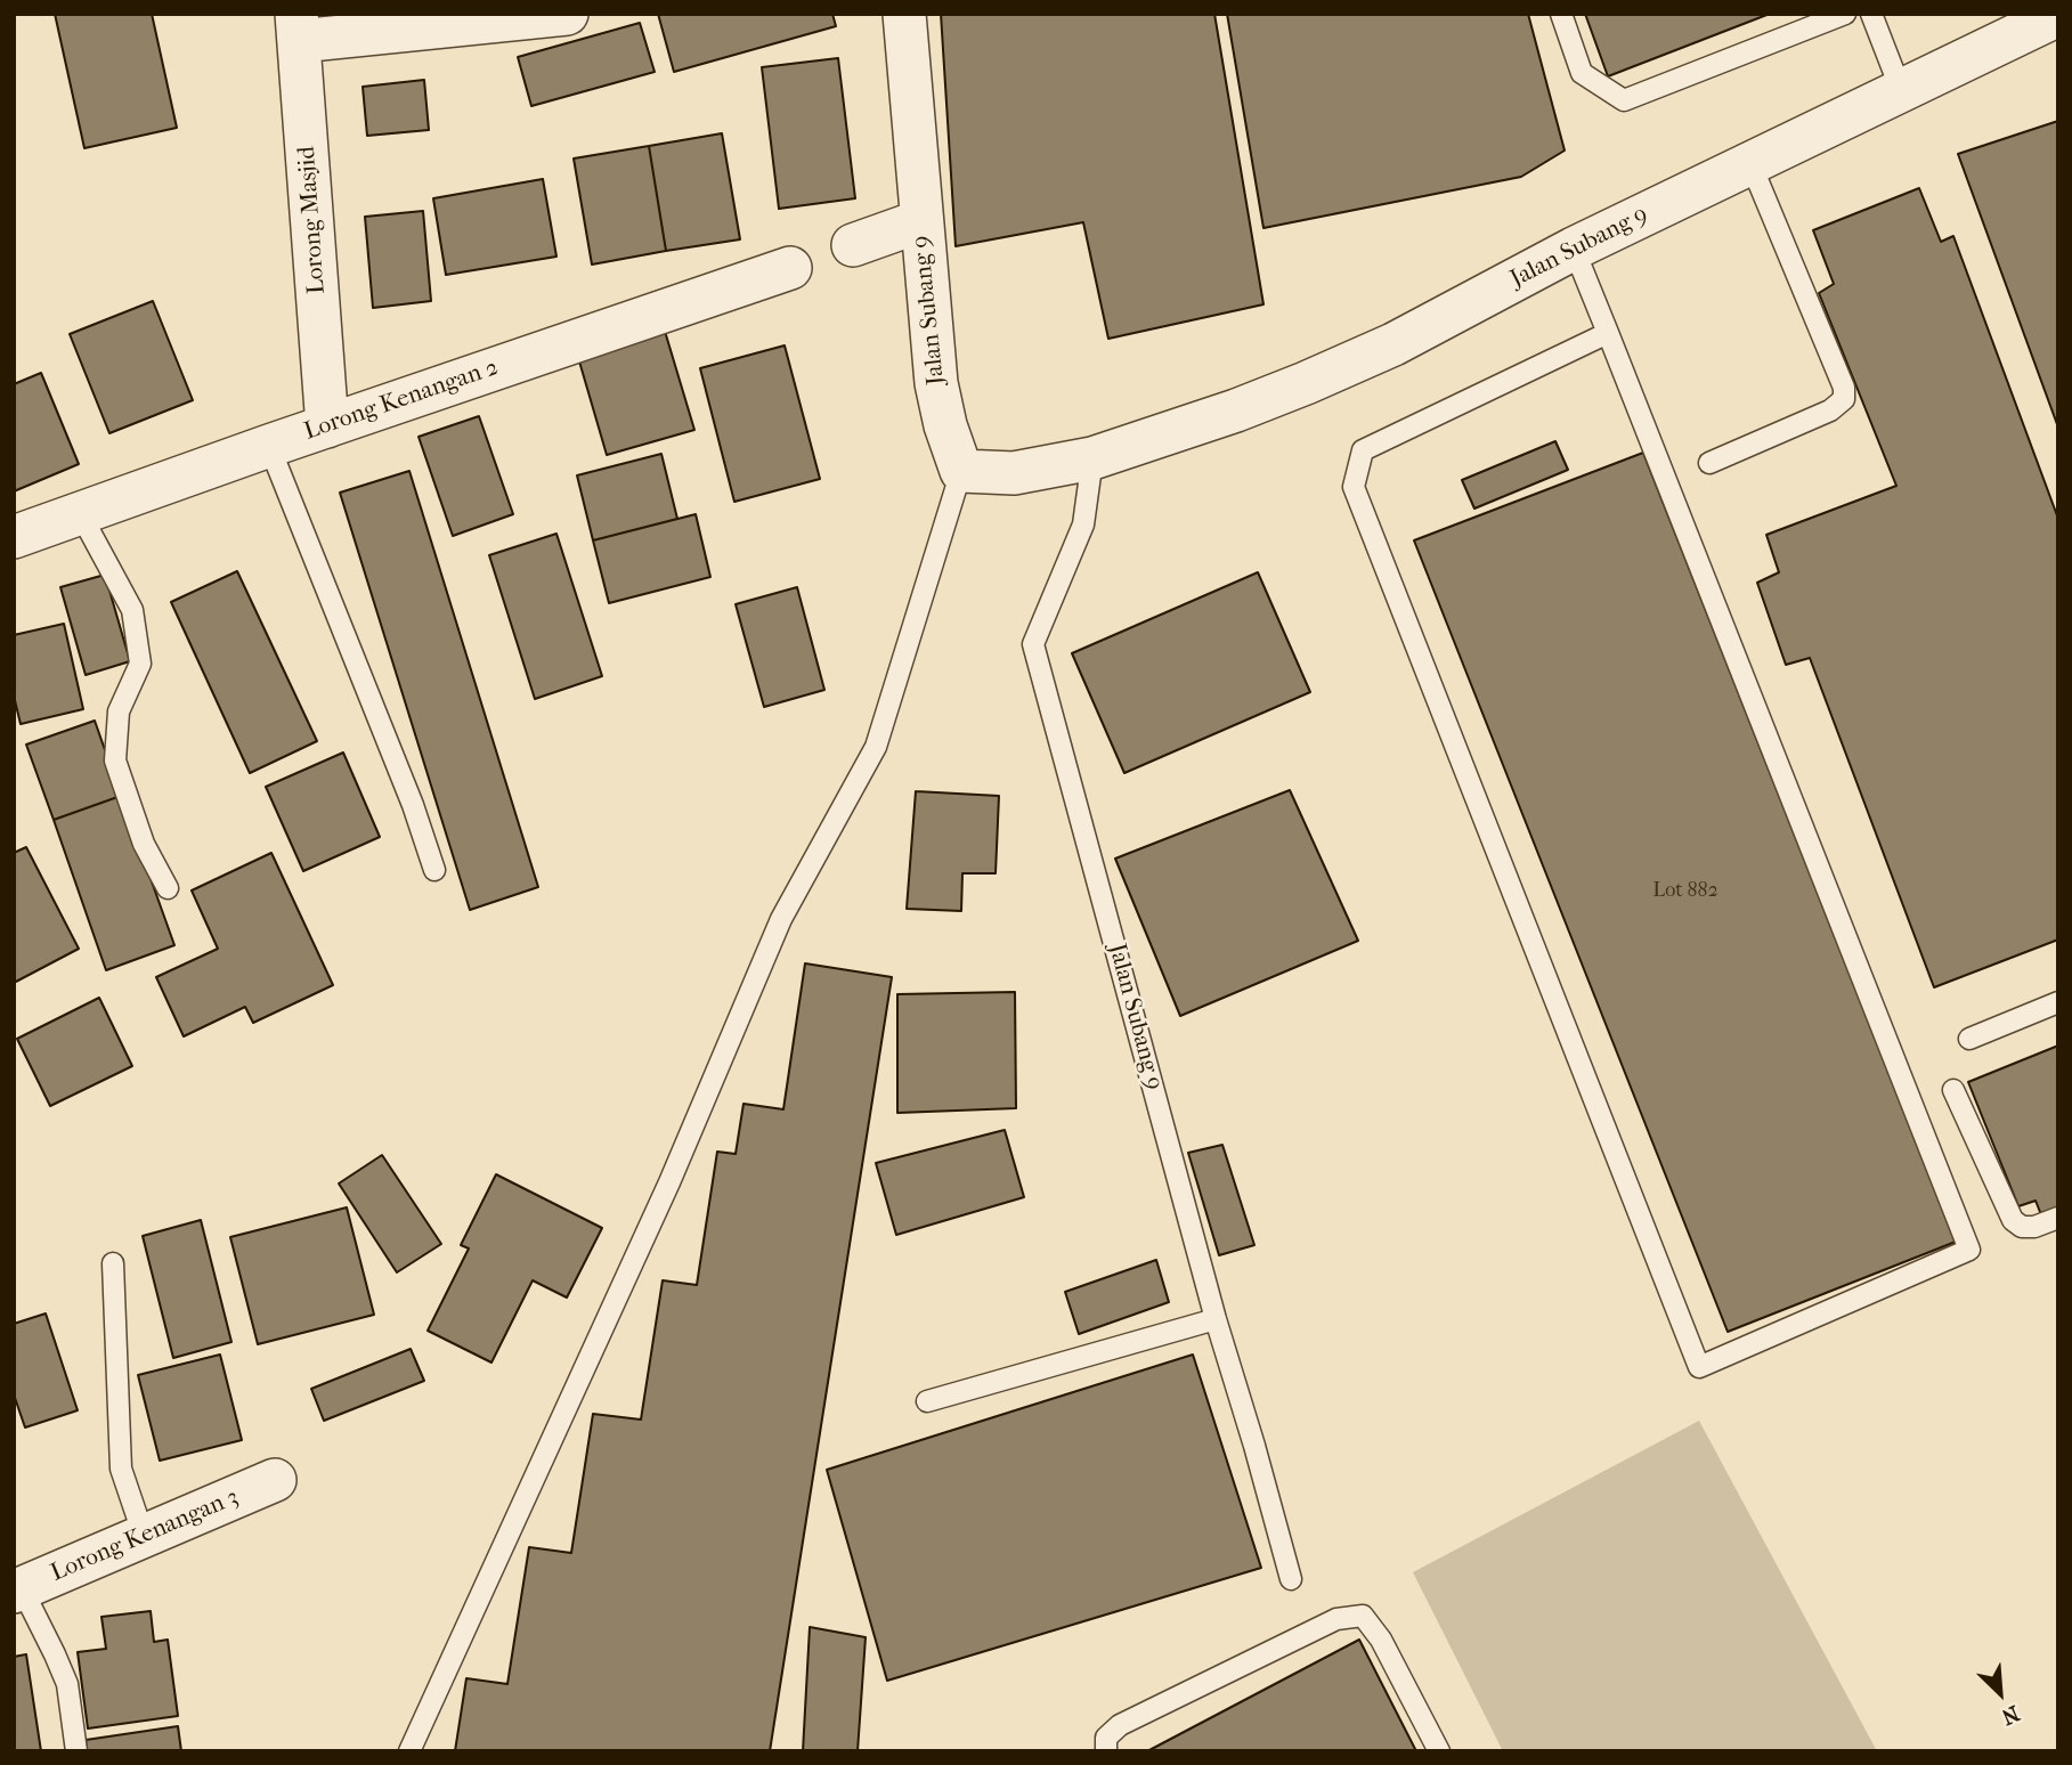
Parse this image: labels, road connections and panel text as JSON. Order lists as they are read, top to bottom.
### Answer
{
  "streets": {
    "street": [
      "Lorong Masjid",
      "Jalan Subang 9",
      "Lorong Kenangan 2",
      "Lorong Kenangan 3"
    ]
  },
  "crossings": [
    ["Lorong Masjid", "Lorong Kenangan 2"]
  ],
  "house_numbers": ["Lot 882"],
  "north": "bottom right"
}
